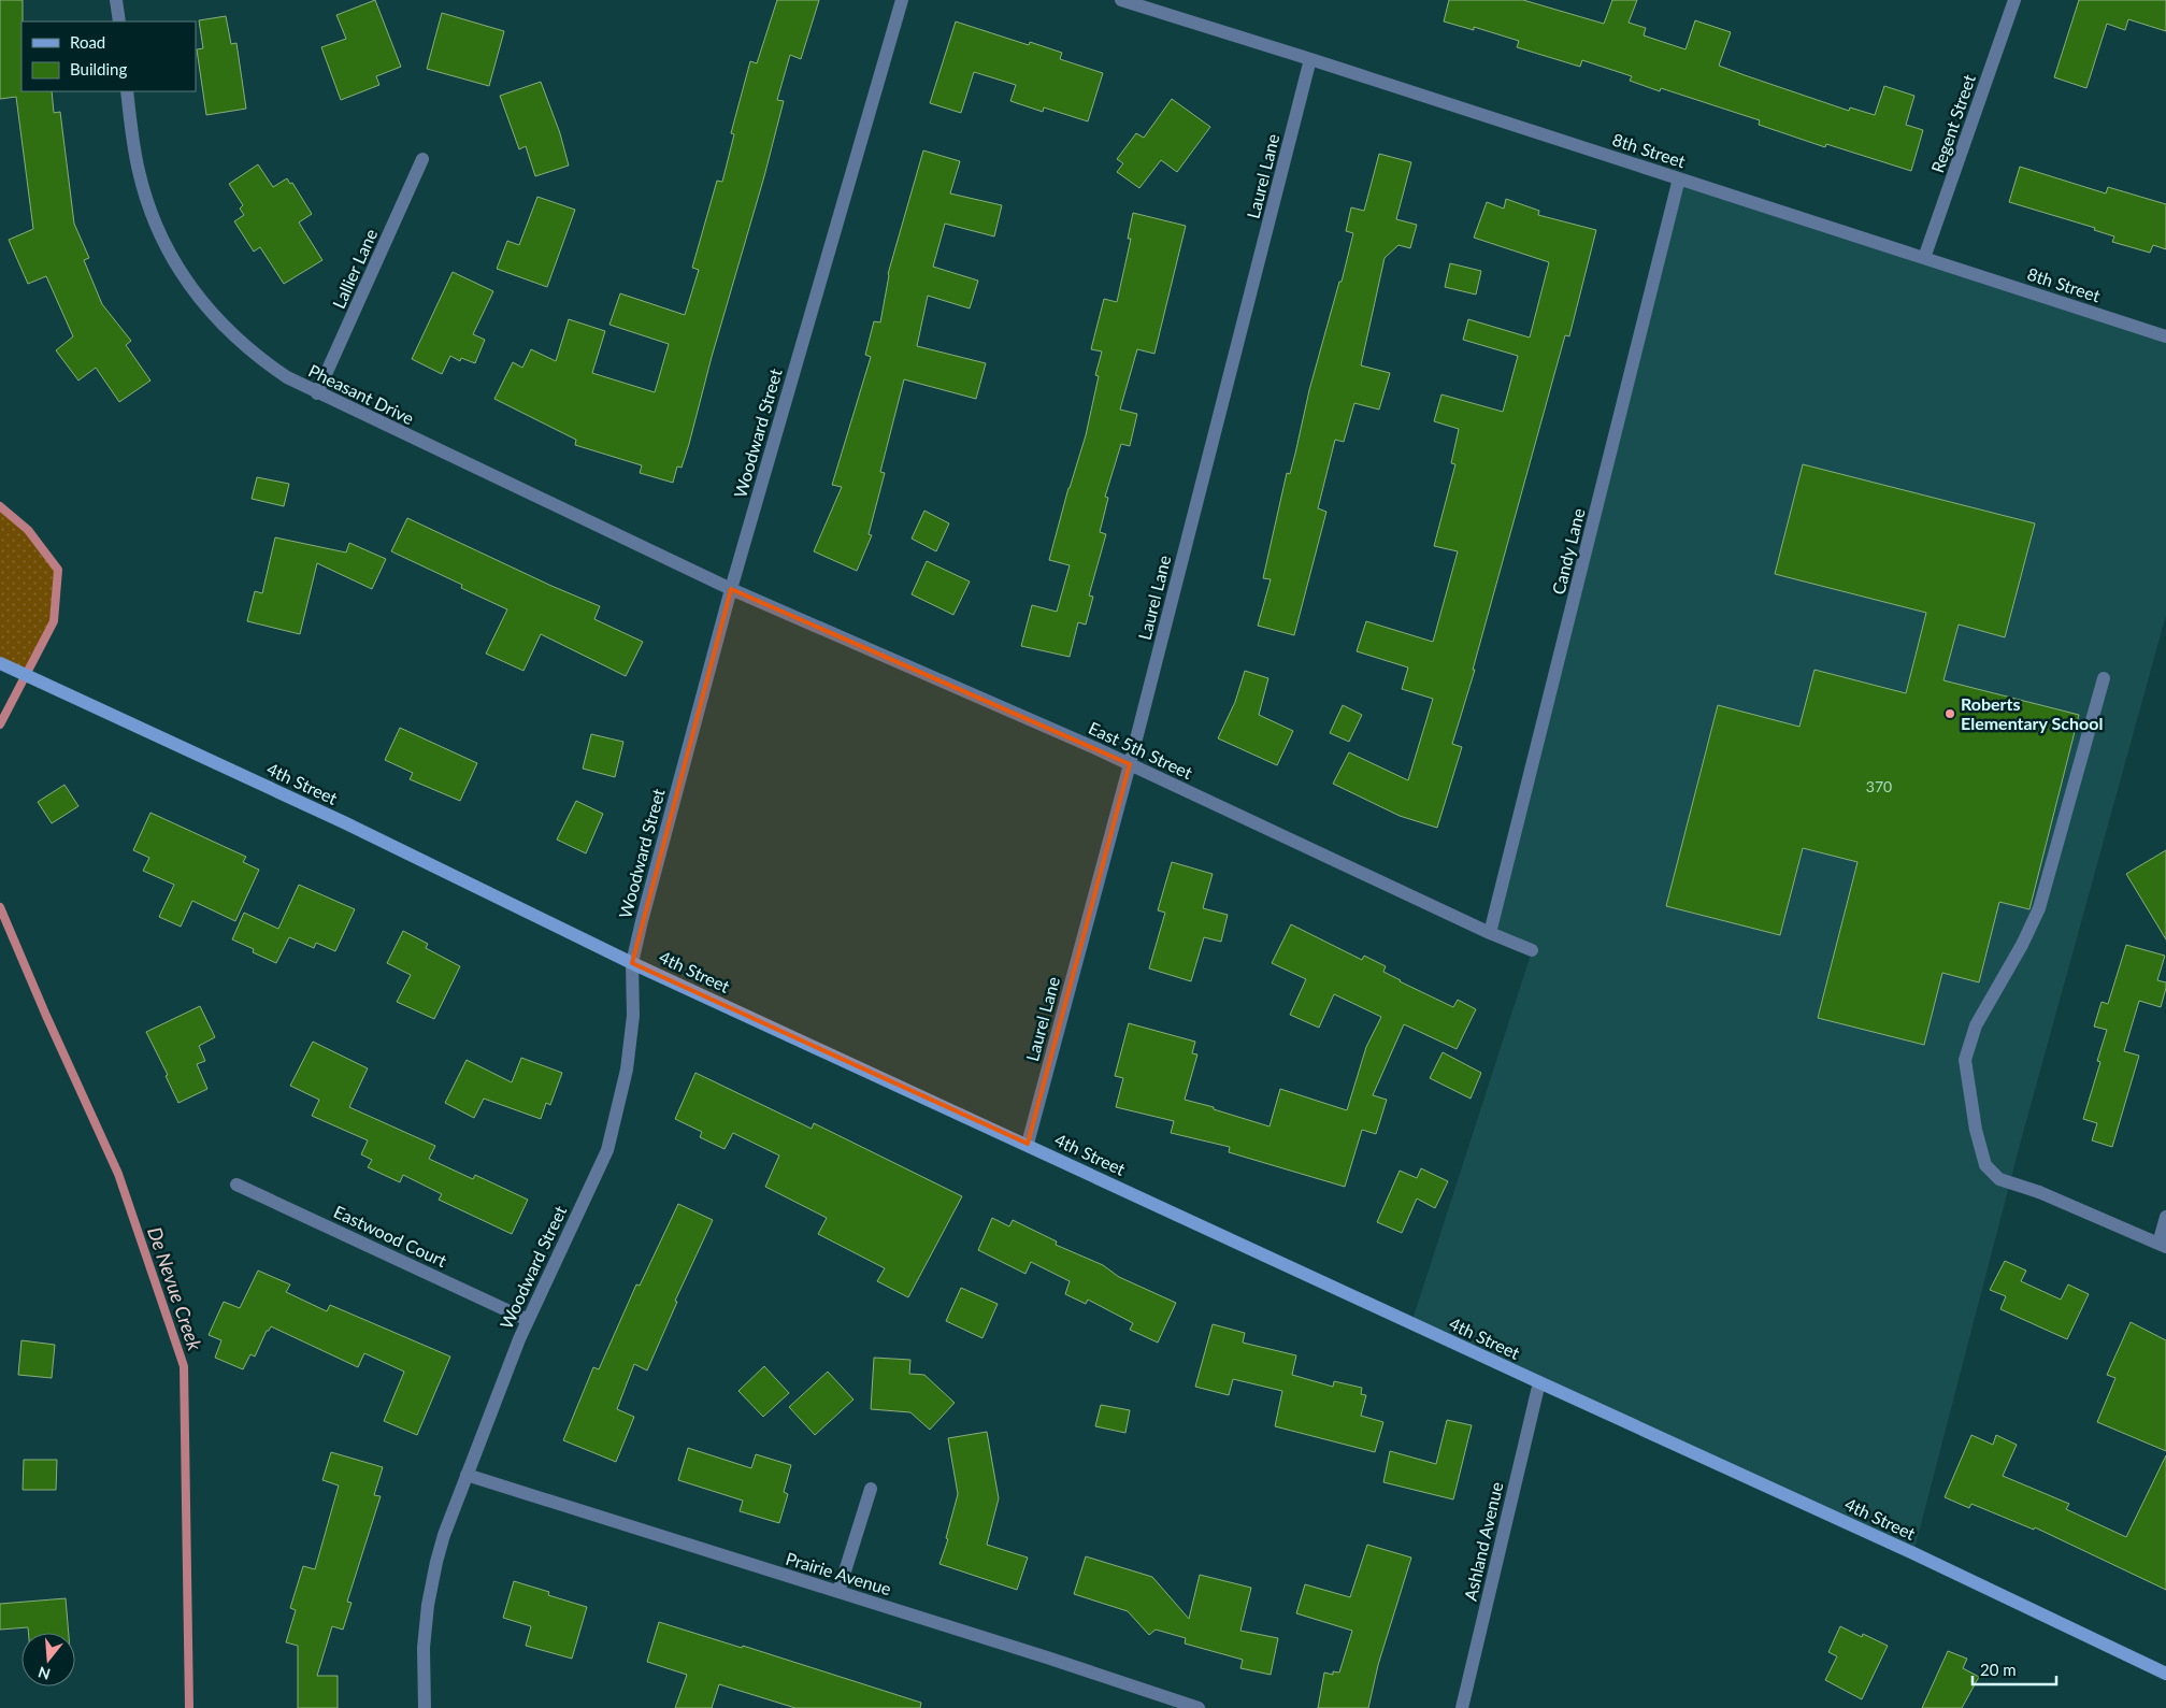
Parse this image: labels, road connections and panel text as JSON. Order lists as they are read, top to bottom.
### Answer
{
  "streets": {
    "street": [
      "Regent Street",
      "8th Street",
      "Laurel Lane",
      "Lallier Lane",
      "Pheasant Drive",
      "Woodward Street",
      "Candy Lane",
      "East 5th Street",
      "4th Street",
      "Eastwood Court",
      "Ashland Avenue",
      "Prairie Avenue"
    ]
  },
  "crossings": [
    ["Regent Street", "8th Street"],
    ["8th Street", "Laurel Lane"],
    ["8th Street", "Candy Lane"],
    ["Laurel Lane", "East 5th Street"],
    ["Laurel Lane", "4th Street"],
    ["Lallier Lane", "Pheasant Drive"],
    ["Pheasant Drive", "Woodward Street"],
    ["Pheasant Drive", "East 5th Street"],
    ["Woodward Street", "East 5th Street"],
    ["Woodward Street", "4th Street"],
    ["Woodward Street", "Eastwood Court"],
    ["Woodward Street", "Prairie Avenue"],
    ["Candy Lane", "East 5th Street"],
    ["4th Street", "Ashland Avenue"]
  ],
  "water": ["De Nevue Creek"],
  "places": ["Roberts Elementary School"],
  "house_numbers": ["370"],
  "legend": ["Road", "Building"],
  "scale_bar": "20 m",
  "north": "bottom"
}
